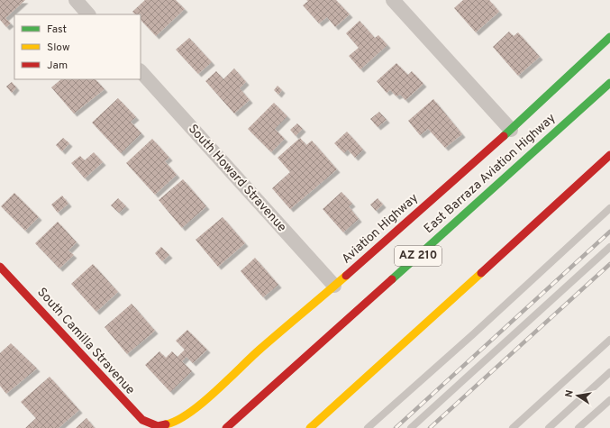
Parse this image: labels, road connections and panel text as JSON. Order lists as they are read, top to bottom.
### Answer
{
  "streets": {
    "main road": [
      "East Barraza Aviation Highway",
      "Aviation Highway",
      "AZ 210",
      "South Camilla Stravenue"
    ],
    "street": ["South Howard Stravenue"]
  },
  "crossings": [
    ["South Howard Stravenue", "Aviation Highway"],
    ["Aviation Highway", "South Camilla Stravenue"]
  ],
  "legend": ["Fast", "Slow", "Jam"],
  "north": "left"
}
